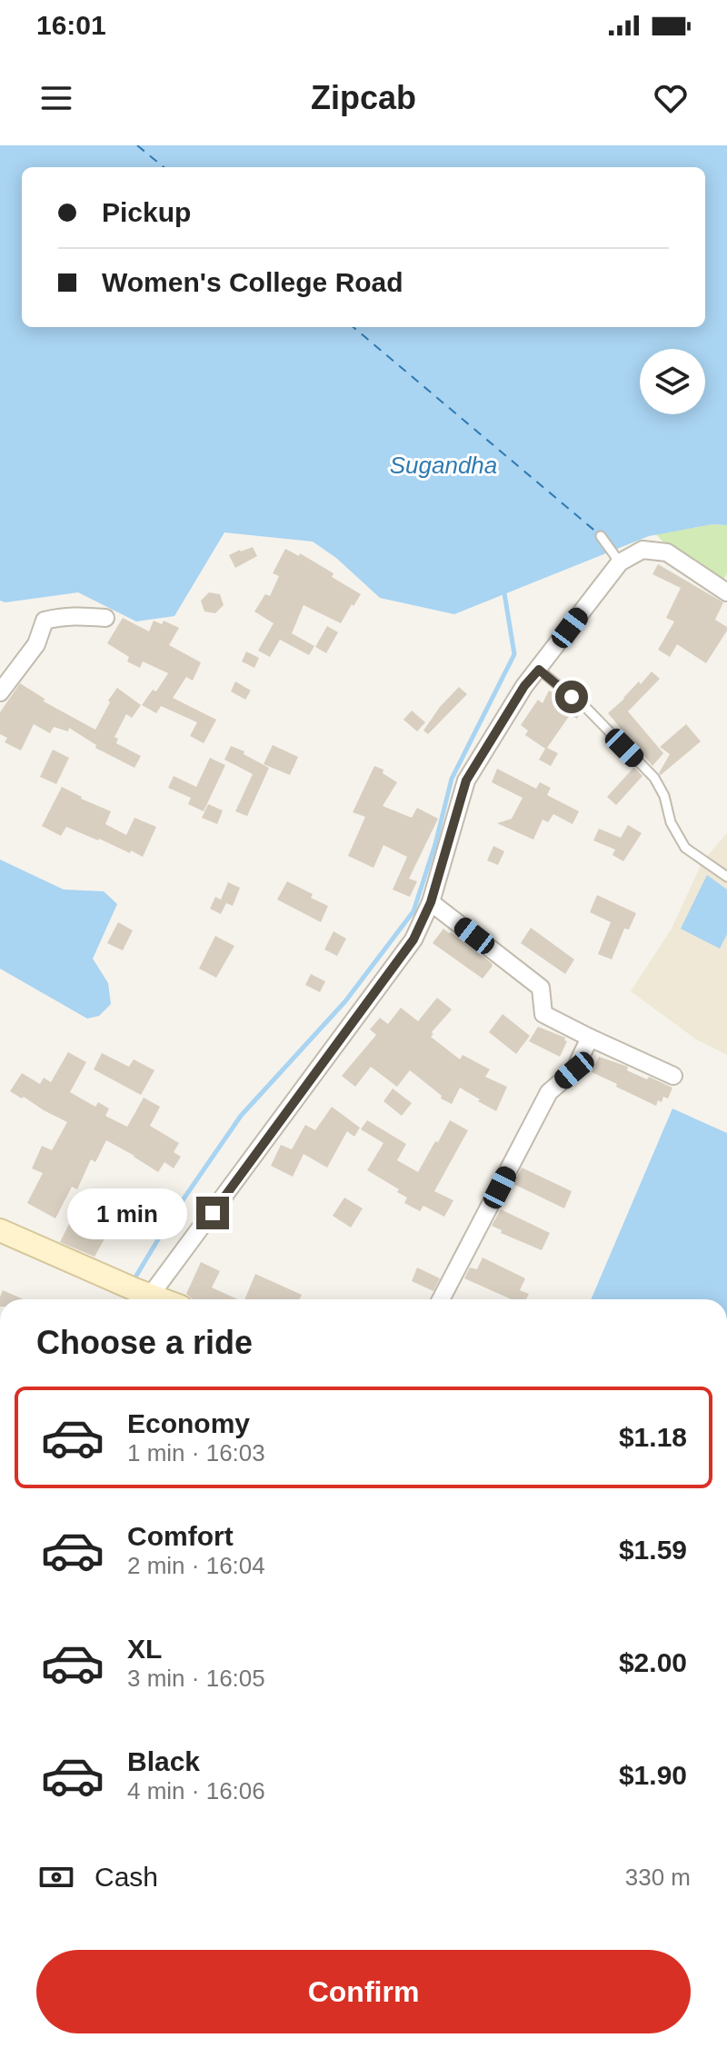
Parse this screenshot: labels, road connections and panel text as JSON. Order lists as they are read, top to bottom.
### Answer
{
  "water": ["Sugandha"],
  "page": {
    "status": "16:01",
    "header": "Zipcab",
    "banner": ["Pickup", "Women's College Road"],
    "bubble": "1 min",
    "heading": "Choose a ride",
    "list": [
      {
        "name": "Economy",
        "note": "1 min · 16:03",
        "value": "$1.18"
      },
      {
        "name": "Comfort",
        "note": "2 min · 16:04",
        "value": "$1.59"
      },
      {
        "name": "XL",
        "note": "3 min · 16:05",
        "value": "$2.00"
      },
      {
        "name": "Black",
        "note": "4 min · 16:06",
        "value": "$1.90"
      }
    ],
    "pay": ["Cash", "330 m"],
    "buttons": "Confirm"
  }
}
